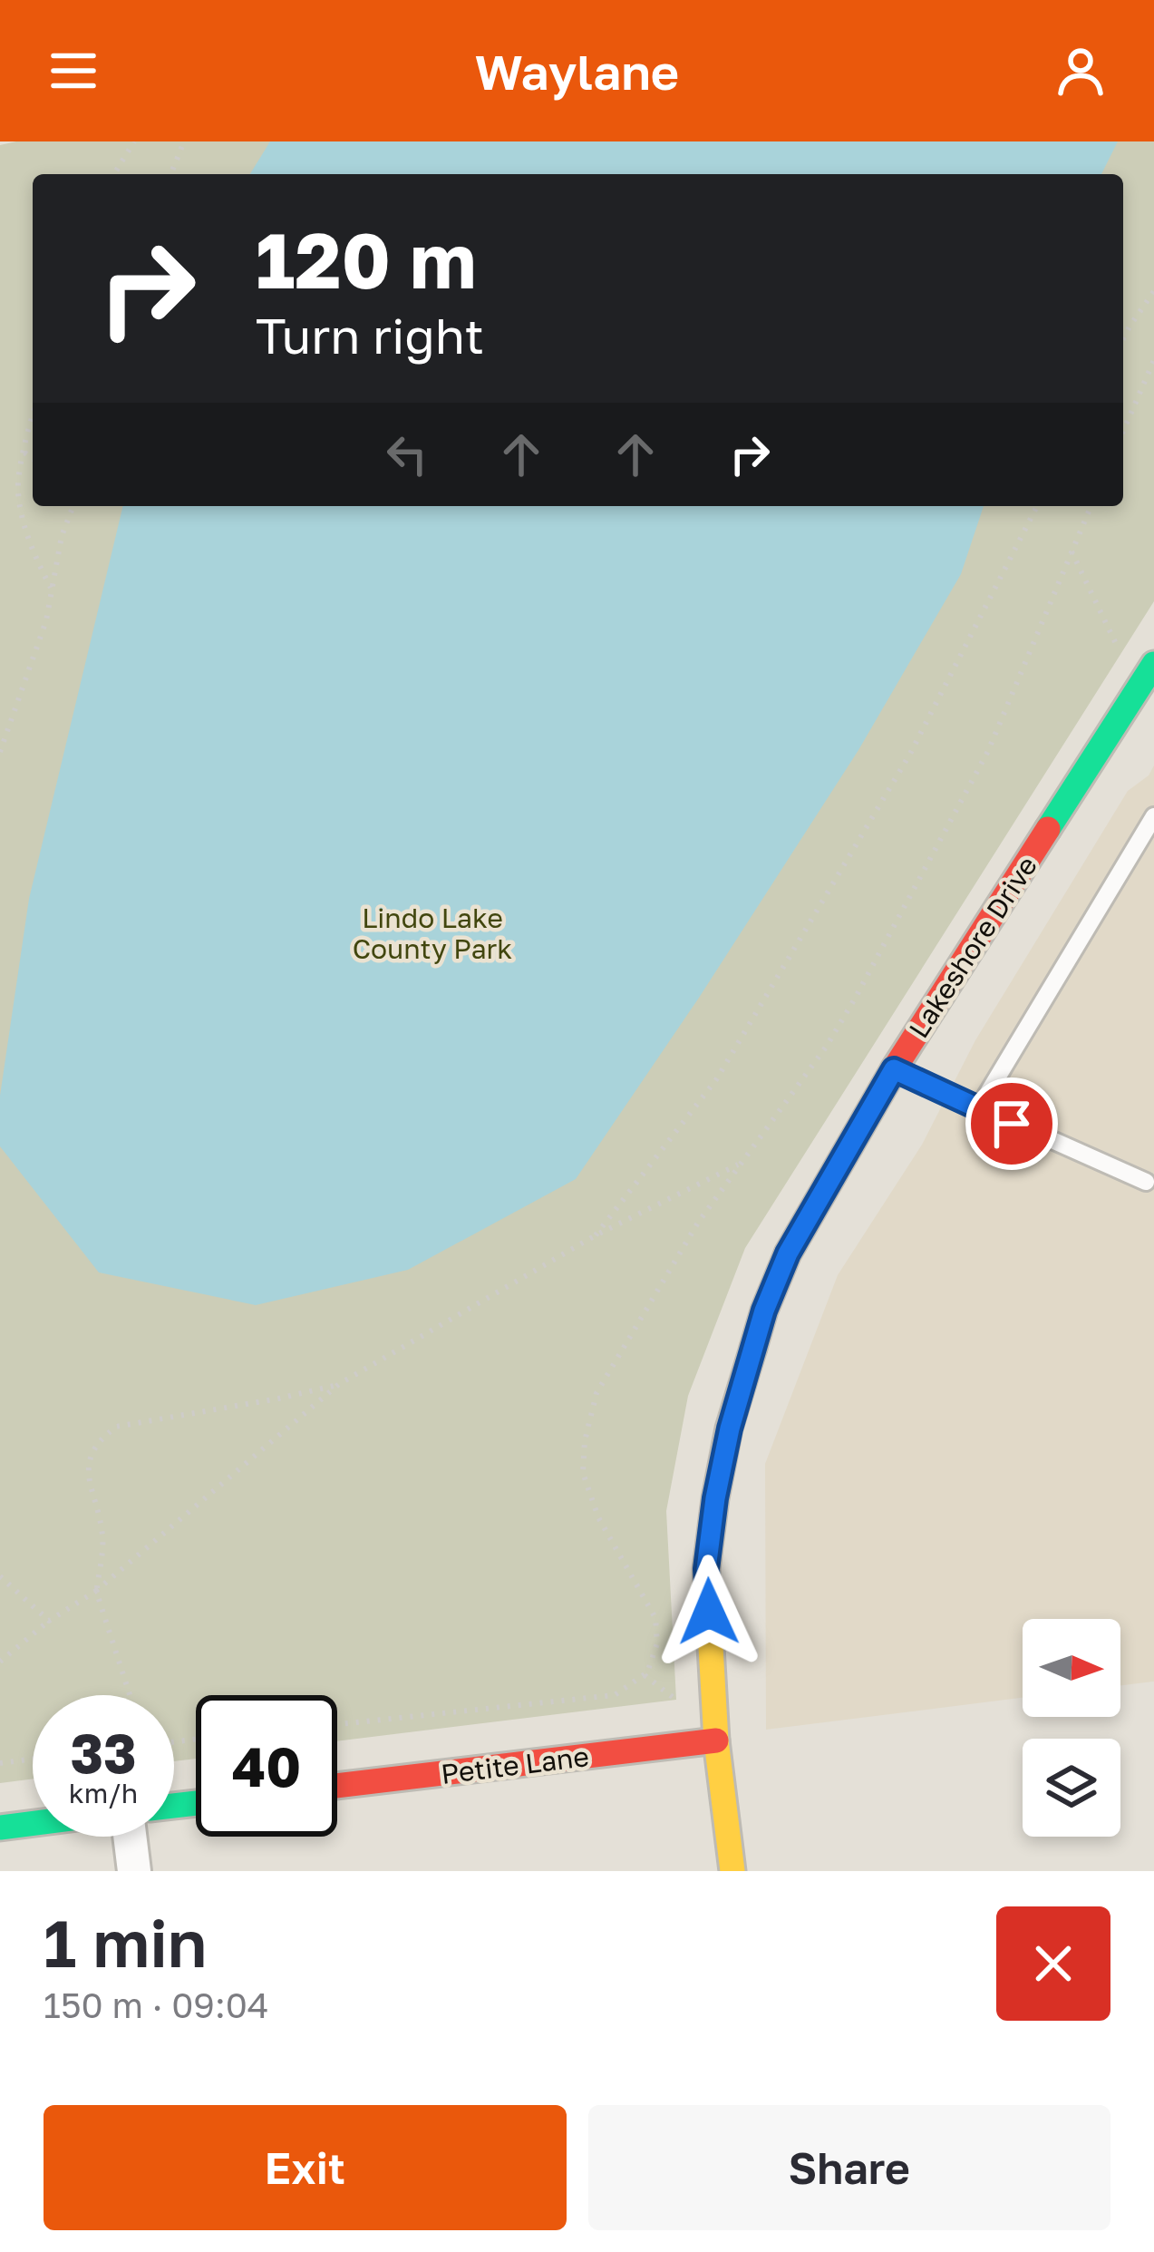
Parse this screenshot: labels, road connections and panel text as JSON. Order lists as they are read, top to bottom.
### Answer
{
  "streets": {
    "street": ["Lakeshore Drive", "Petite Lane"]
  },
  "crossings": [
    ["Lakeshore Drive", "Petite Lane"]
  ],
  "parks": ["Lindo Lake County Park"],
  "north": "right",
  "page": {
    "header": "Waylane",
    "turn": ["120 m", "Turn right"],
    "speed": "33 km/h",
    "limit": "40",
    "heading": ["1 min", "150 m · 09:04"],
    "buttons": ["Exit", "Share"]
  }
}
